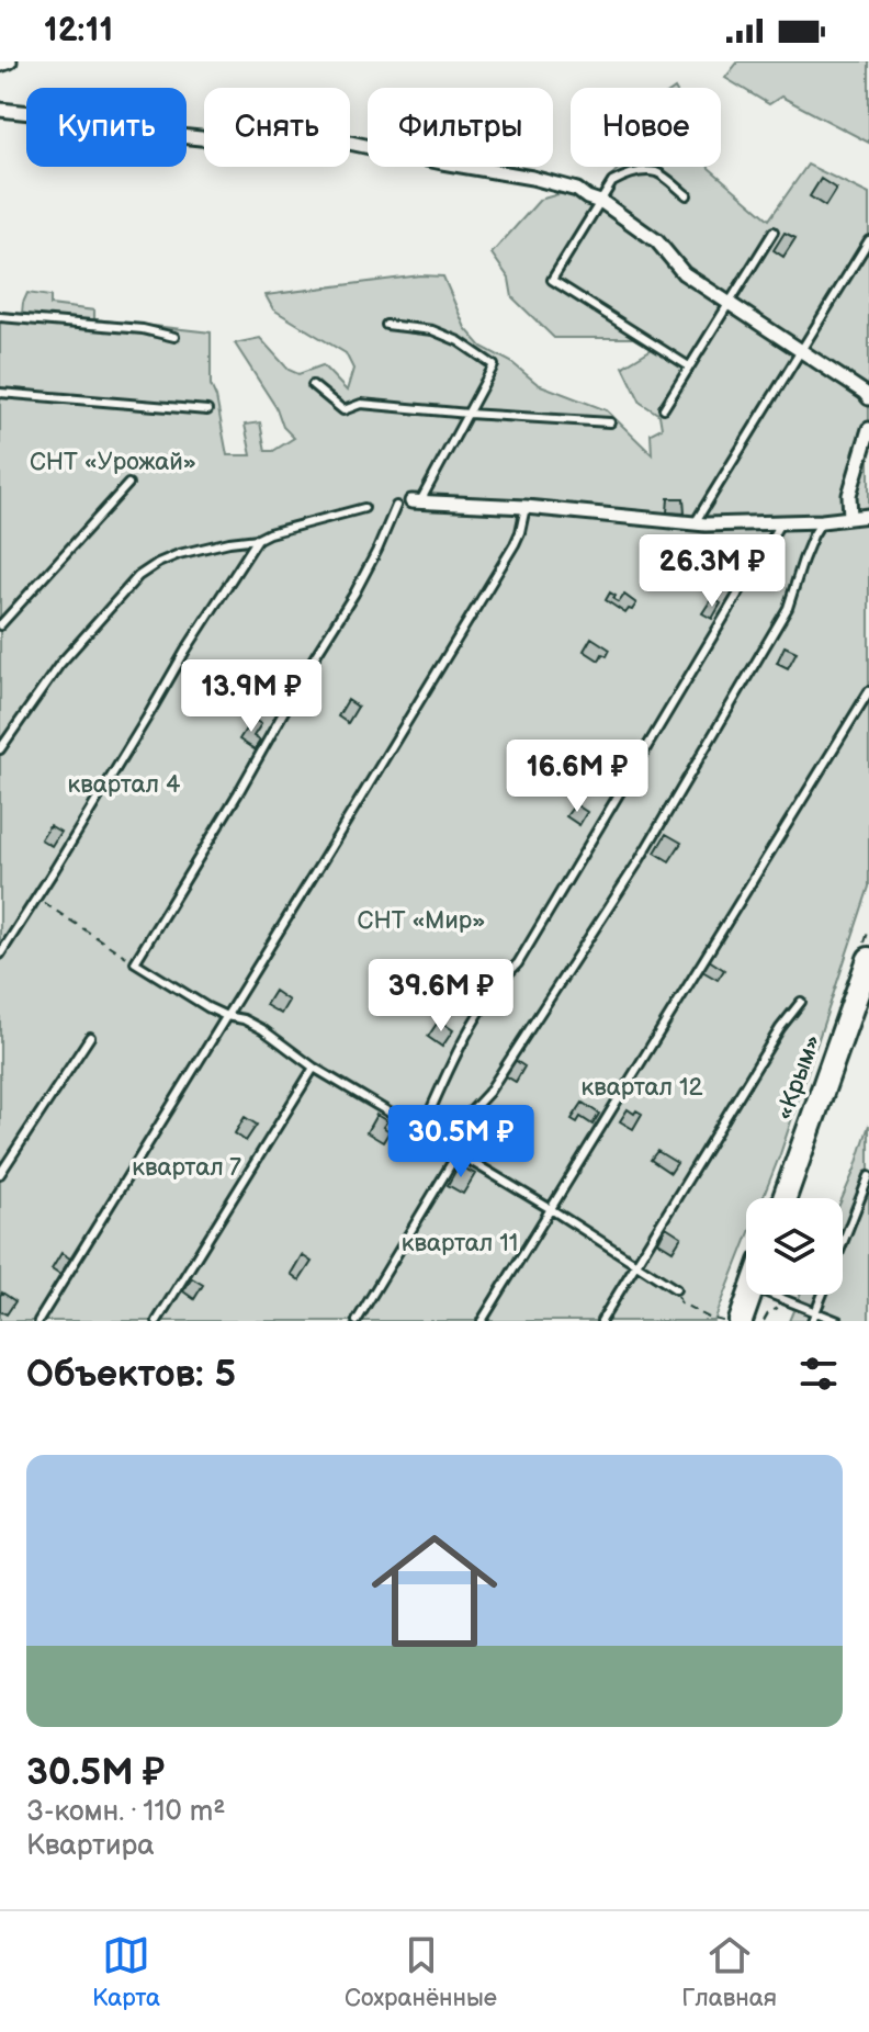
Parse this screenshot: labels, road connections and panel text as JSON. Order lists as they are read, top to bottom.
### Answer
{
  "streets": {
    "highway": ["«Крым»"]
  },
  "parks": [
    "СНТ «Урожай»",
    "квартал 4",
    "СНТ «Мир»",
    "квартал 12",
    "квартал 7",
    "квартал 11"
  ],
  "page": {
    "status": "12:11",
    "chip": [
      "Купить",
      "Снять",
      "Фильтры",
      "Новое"
    ],
    "price": [
      "26.3M ₽",
      "13.9M ₽",
      "16.6M ₽",
      "39.6M ₽",
      "30.5M ₽"
    ],
    "heading": "Объектов: 5",
    "list": [
      {
        "name": "30.5M ₽",
        "note": "3-комн. · 110 m² · Квартира"
      }
    ],
    "tabs": ["Карта", "Сохранённые", "Главная"]
  }
}
